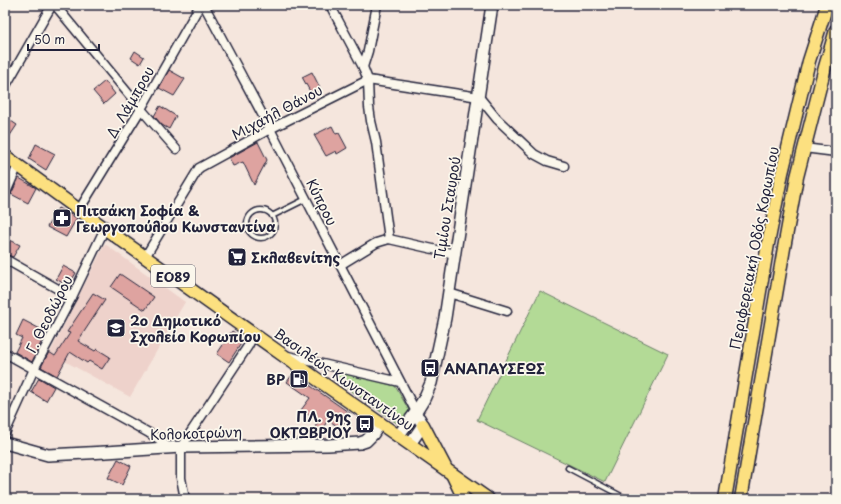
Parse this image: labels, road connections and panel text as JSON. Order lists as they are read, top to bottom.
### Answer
{
  "streets": {
    "main road": ["Περιφερειακή Οδός Κορωπίου", "ΕΟ89", "Βασιλέως Κωνσταντίνου"],
    "street": [
      "Δ. Λάμπρου",
      "Μιχαήλ Θάνου",
      "Κύπρου",
      "Τιμίου Σταυρού",
      "Γ. Θεοδώρου",
      "Κολοκοτρώνη"
    ]
  },
  "crossings": [
    ["Δ. Λάμπρου", "Βασιλέως Κωνσταντίνου"],
    ["Μιχαήλ Θάνου", "Κύπρου"],
    ["Μιχαήλ Θάνου", "Βασιλέως Κωνσταντίνου"],
    ["Κύπρου", "Τιμίου Σταυρού"],
    ["Τιμίου Σταυρού", "Βασιλέως Κωνσταντίνου"],
    ["ΕΟ89", "Βασιλέως Κωνσταντίνου"],
    ["Γ. Θεοδώρου", "Βασιλέως Κωνσταντίνου"],
    ["Βασιλέως Κωνσταντίνου", "Κολοκοτρώνη"]
  ],
  "places": {
    "pharmacy": ["Πιτσάκη Σοφία & Γεωργοπούλου Κωνσταντίνα"],
    "supermarket": ["Σκλαβενίτης"],
    "school or university": ["2ο Δημοτικό Σχολείο Κορωπίου"],
    "bus stop": ["ΑΝΑΠΑΥΣΕΩΣ", "ΠΛ. 9ης ΟΚΤΩΒΡΙΟΥ"],
    "fuel station": ["BP"]
  },
  "scale_bar": "50 m"
}
